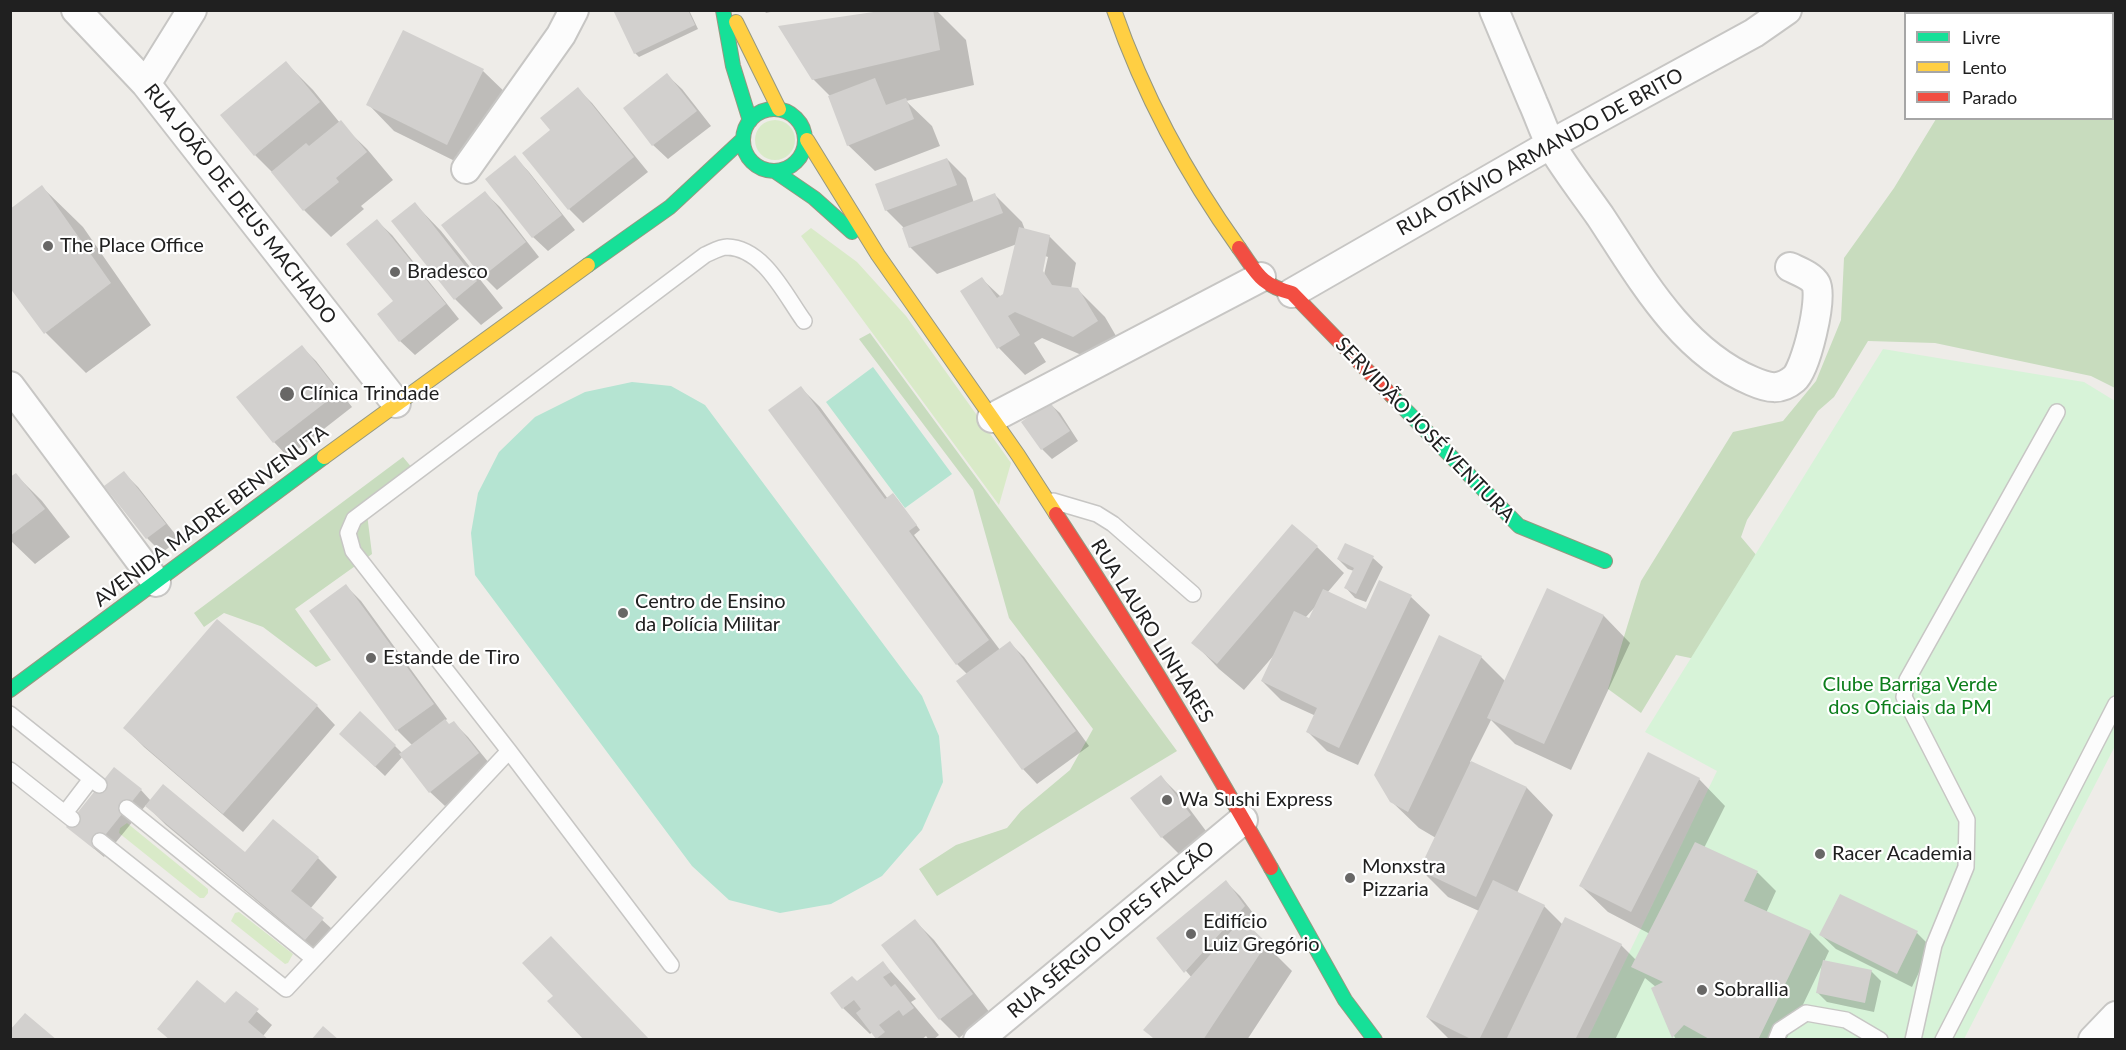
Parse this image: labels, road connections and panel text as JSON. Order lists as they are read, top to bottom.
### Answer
{
  "streets": {
    "main road": ["SERVIDÃO JOSÉ VENTURA", "AVENIDA MADRE BENVENUTA", "RUA LAURO LINHARES"],
    "street": ["RUA OTÁVIO ARMANDO DE BRITO", "RUA JOÃO DE DEUS MACHADO", "RUA SÉRGIO LOPES FALCÃO"]
  },
  "crossings": [
    ["RUA OTÁVIO ARMANDO DE BRITO", "SERVIDÃO JOSÉ VENTURA"],
    ["RUA JOÃO DE DEUS MACHADO", "AVENIDA MADRE BENVENUTA"],
    ["AVENIDA MADRE BENVENUTA", "RUA LAURO LINHARES"],
    ["RUA LAURO LINHARES", "RUA SÉRGIO LOPES FALCÃO"]
  ],
  "parks": ["Clube Barriga Verde dos Oficiais da PM"],
  "places": [
    "The Place Office",
    "Bradesco",
    "Clínica Trindade",
    "Centro de Ensino da Polícia Militar",
    "Estande de Tiro",
    "Wa Sushi Express",
    "Racer Academia",
    "Monxstra Pizzaria",
    "Edifício Luiz Gregório",
    "Sobrallia"
  ],
  "legend": ["Livre", "Lento", "Parado"]
}
